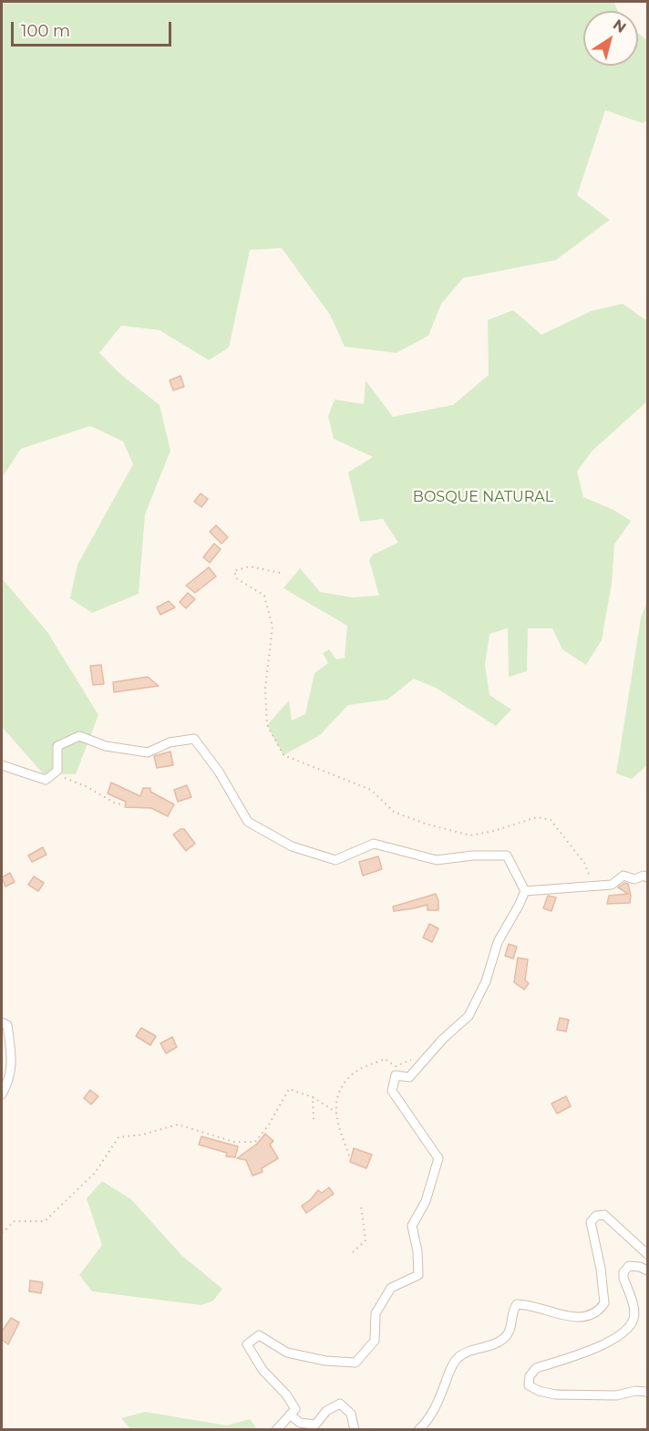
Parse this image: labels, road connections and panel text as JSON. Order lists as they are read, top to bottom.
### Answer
{
  "parks": ["BOSQUE NATURAL"],
  "scale_bar": "100 m",
  "north": "top right"
}
